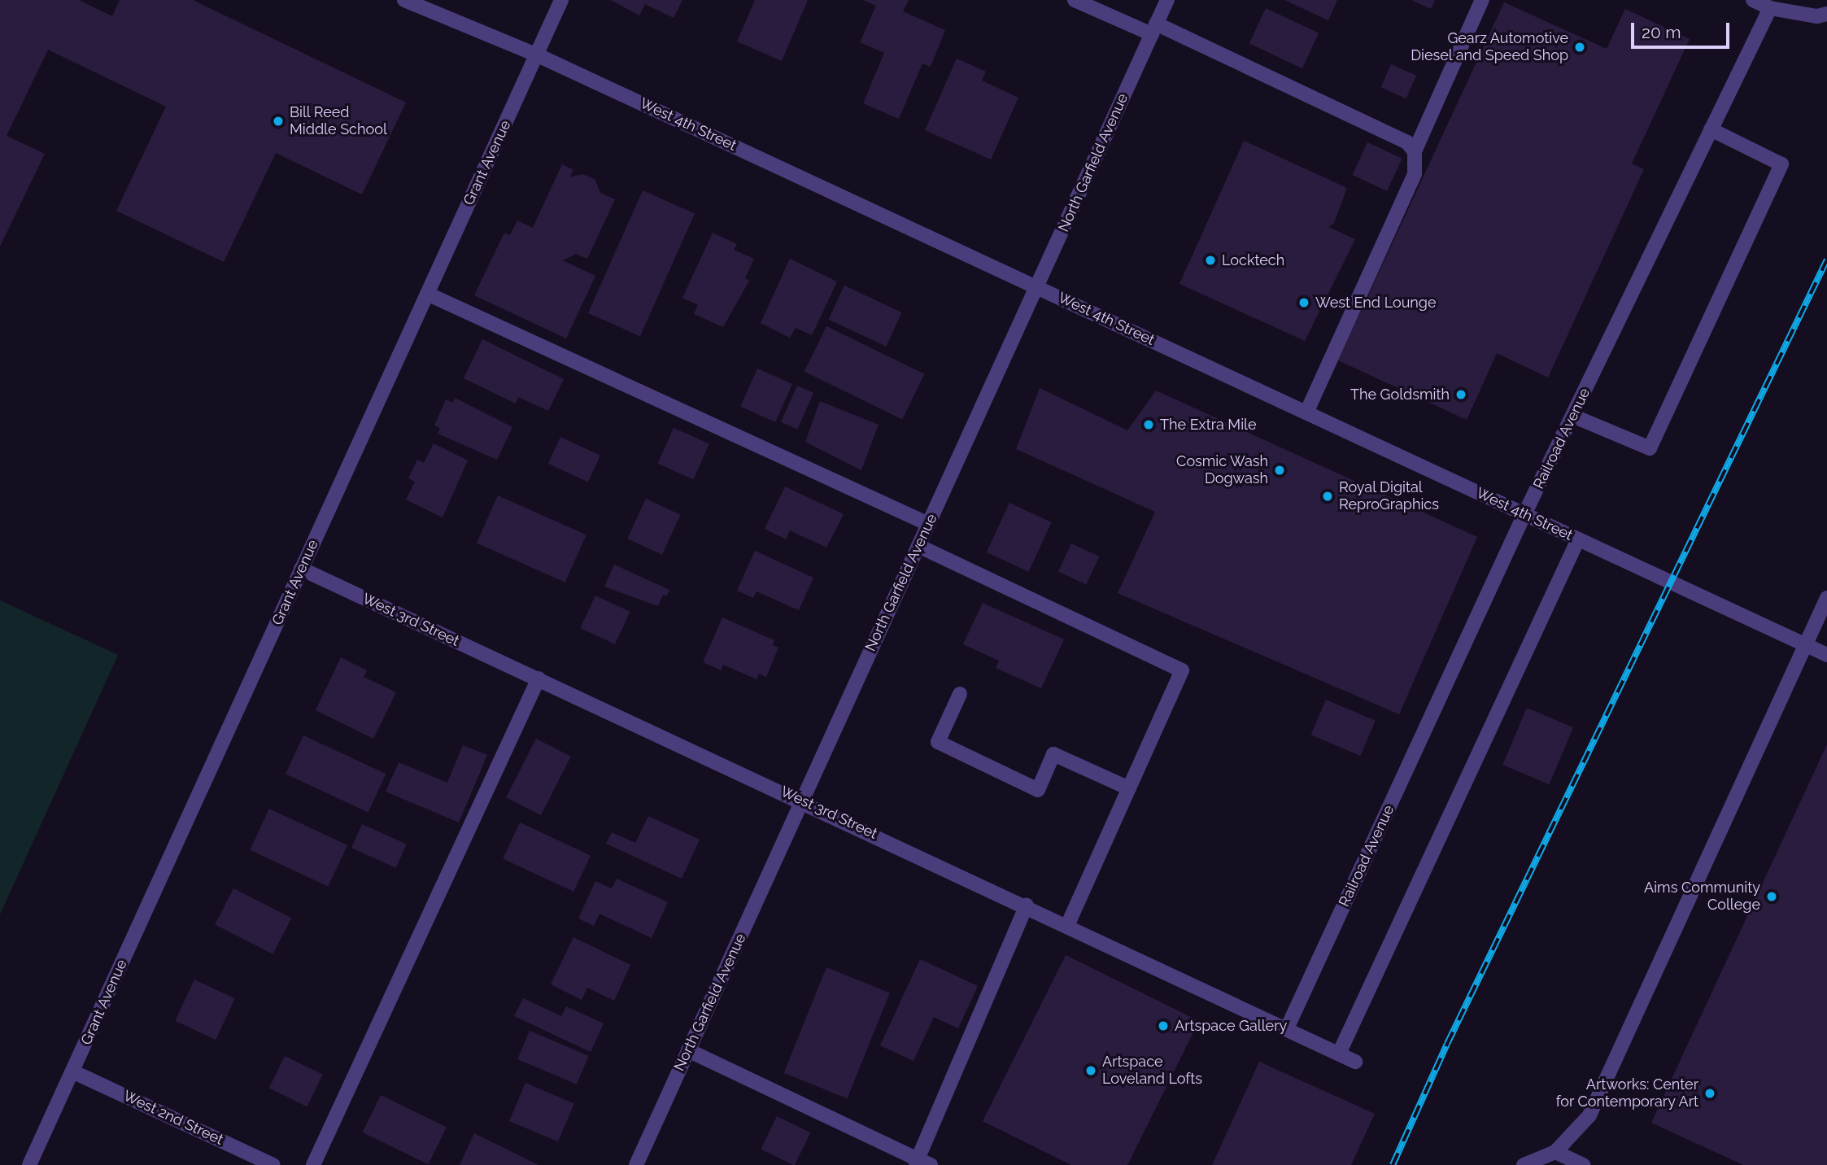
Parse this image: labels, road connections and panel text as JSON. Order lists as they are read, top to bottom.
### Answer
{
  "streets": {
    "street": [
      "West 4th Street",
      "Grant Avenue",
      "North Garfield Avenue",
      "Railroad Avenue",
      "West 3rd Street",
      "West 2nd Street"
    ]
  },
  "crossings": [
    ["West 4th Street", "Grant Avenue"],
    ["West 4th Street", "North Garfield Avenue"],
    ["West 4th Street", "Railroad Avenue"],
    ["Grant Avenue", "West 3rd Street"],
    ["Grant Avenue", "West 2nd Street"],
    ["North Garfield Avenue", "West 3rd Street"],
    ["Railroad Avenue", "West 3rd Street"]
  ],
  "places": [
    "Gearz Automotive Diesel and Speed Shop",
    "Bill Reed Middle School",
    "Locktech",
    "West End Lounge",
    "The Goldsmith",
    "The Extra Mile",
    "Cosmic Wash Dogwash",
    "Royal Digital ReproGraphics",
    "Aims Community College",
    "Artspace Gallery",
    "Artspace Loveland Lofts",
    "Artworks: Center for Contemporary Art"
  ],
  "scale_bar": "20 m"
}
